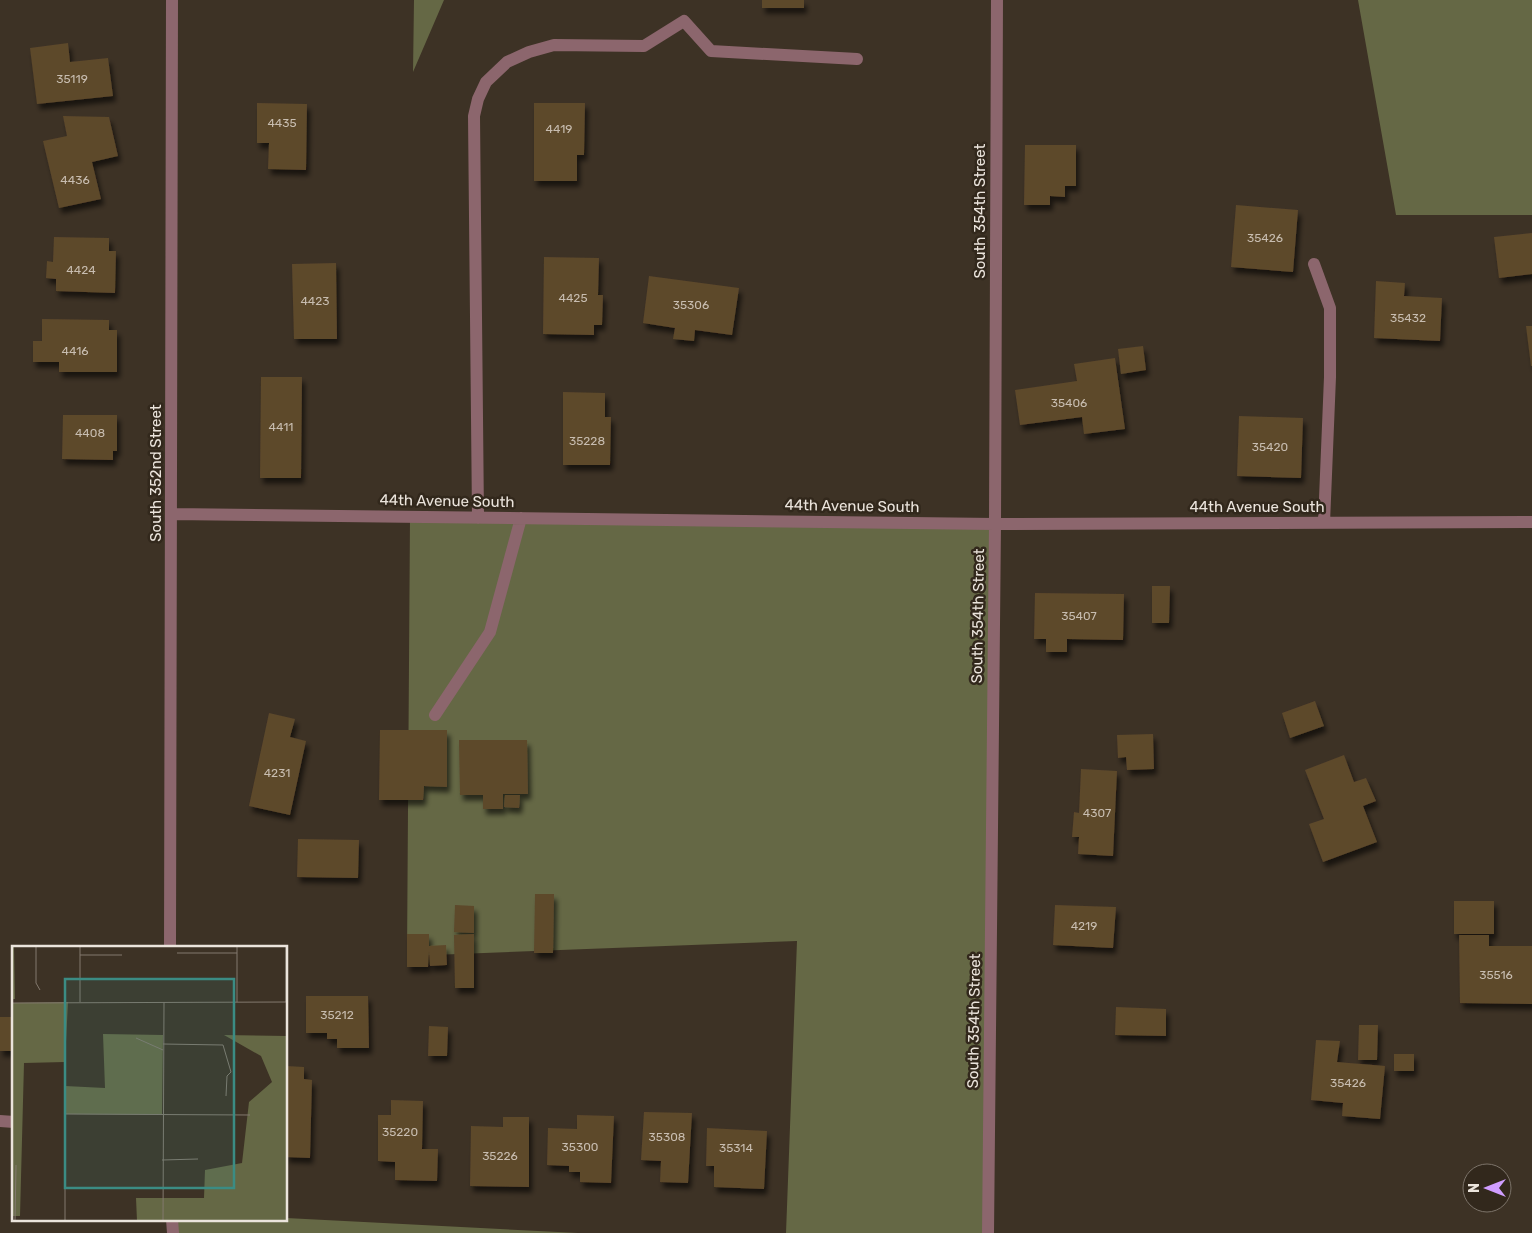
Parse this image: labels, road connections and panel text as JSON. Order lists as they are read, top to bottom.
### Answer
{
  "streets": {
    "street": ["South 354th Street", "South 352nd Street", "44th Avenue South"]
  },
  "crossings": [
    ["South 354th Street", "44th Avenue South"],
    ["South 352nd Street", "44th Avenue South"]
  ],
  "house_numbers": [
    "35119",
    "4435",
    "4419",
    "4436",
    "35426",
    "4424",
    "4425",
    "4423",
    "35306",
    "35432",
    "4416",
    "35406",
    "4411",
    "4408",
    "35228",
    "35420",
    "35407",
    "4231",
    "4307",
    "4219",
    "35516",
    "35212",
    "35426",
    "35220",
    "35308",
    "35300",
    "35314",
    "35226"
  ],
  "north": "left"
}
